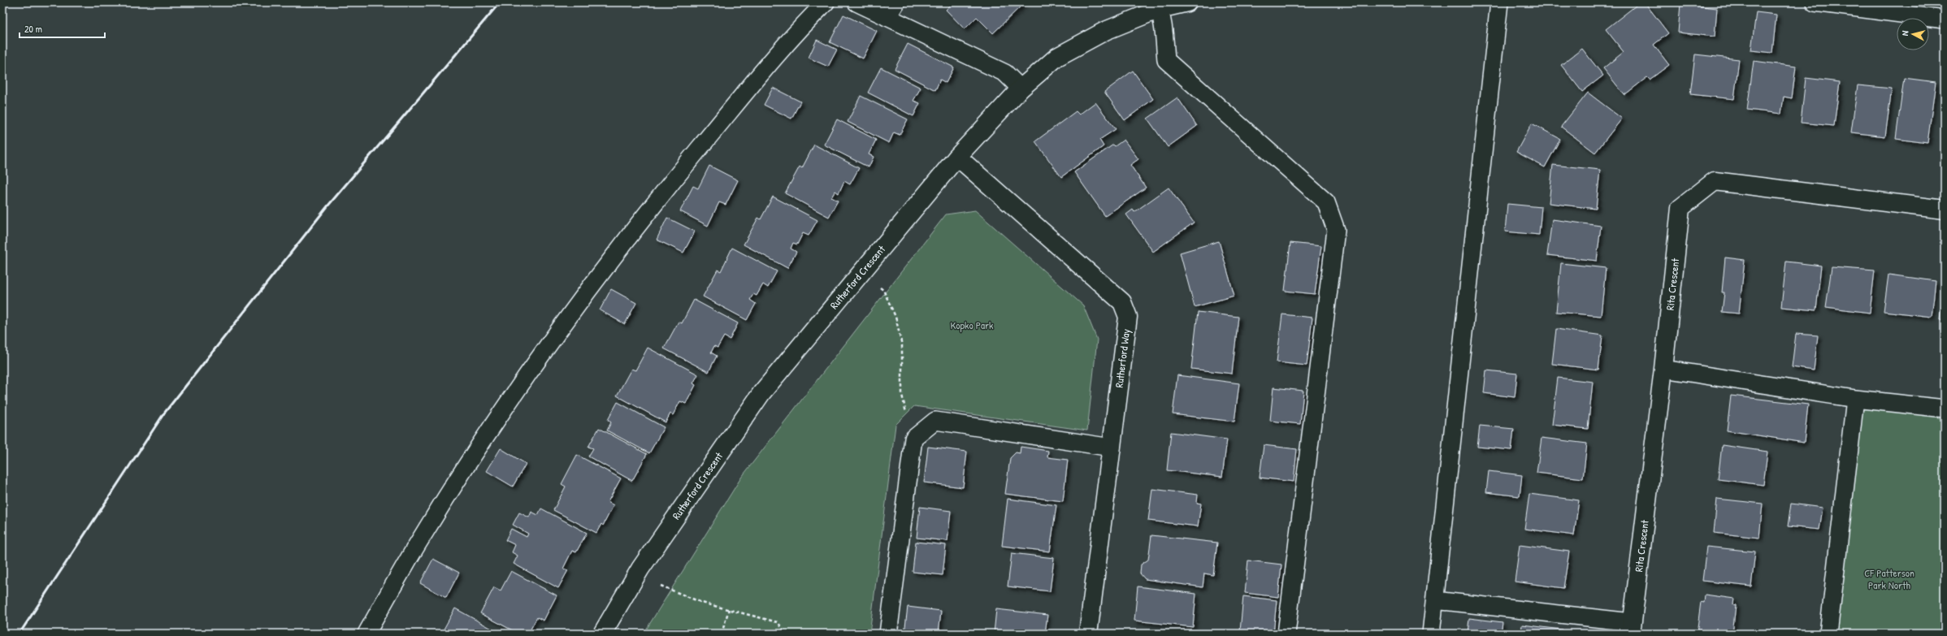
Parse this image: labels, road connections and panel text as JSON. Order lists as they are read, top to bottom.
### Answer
{
  "streets": {
    "street": ["Rutherford Crescent", "Rita Crescent", "Rutherford Way"]
  },
  "crossings": [
    ["Rutherford Crescent", "Rutherford Way"]
  ],
  "parks": ["Kopko Park", "CF Patterson Park North"],
  "scale_bar": "20 m",
  "north": "left"
}
